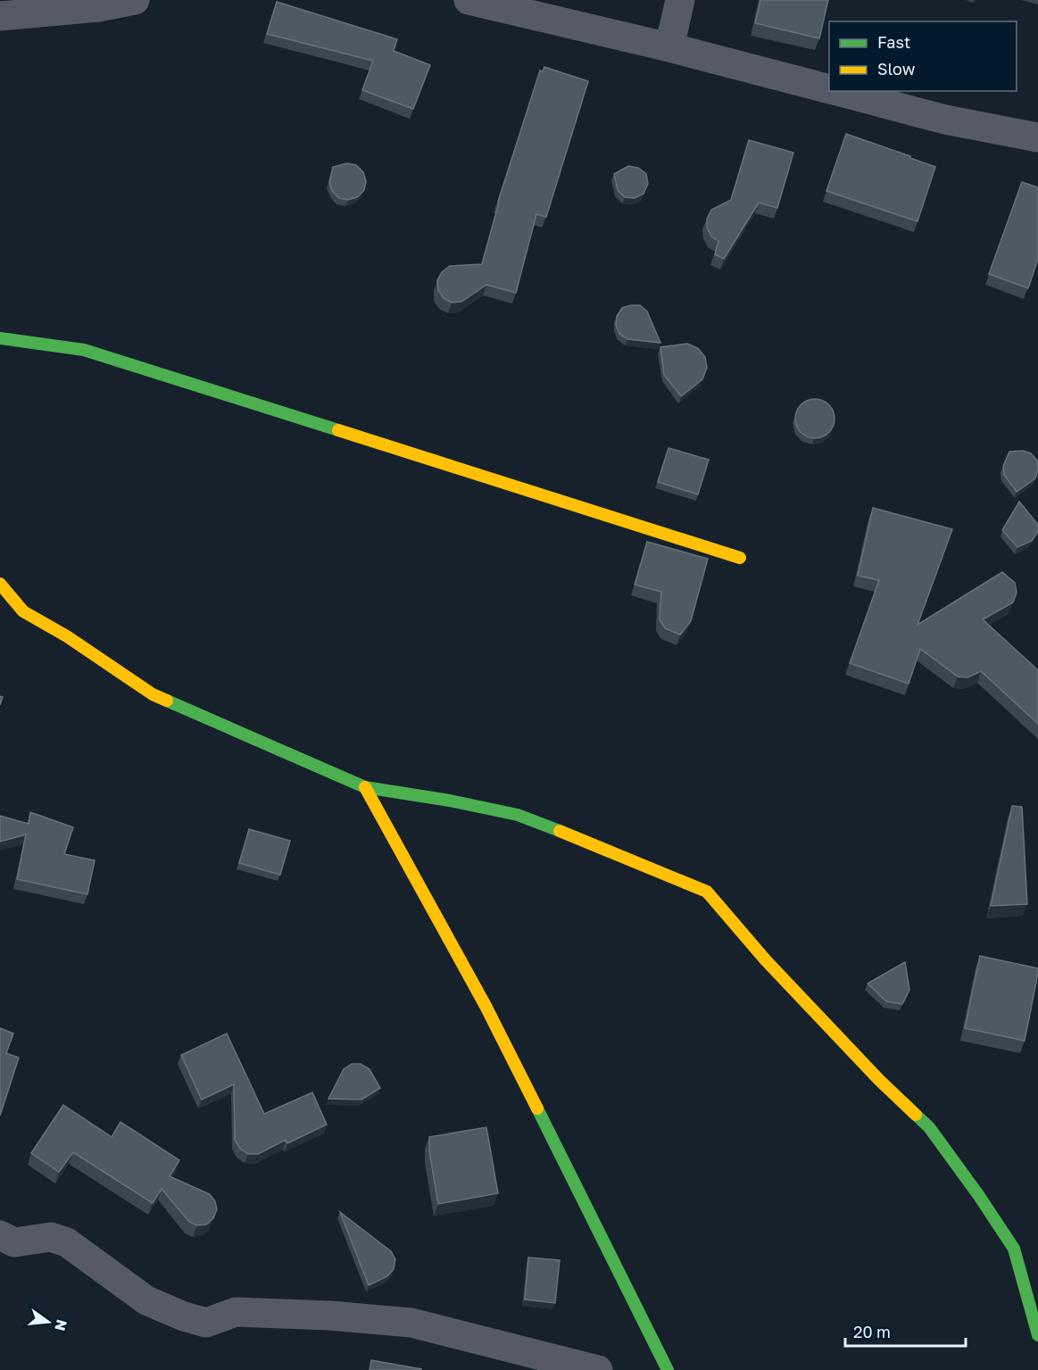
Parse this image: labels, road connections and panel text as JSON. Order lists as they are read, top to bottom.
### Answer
{
  "legend": ["Fast", "Slow"],
  "scale_bar": "20 m",
  "north": "right"
}
